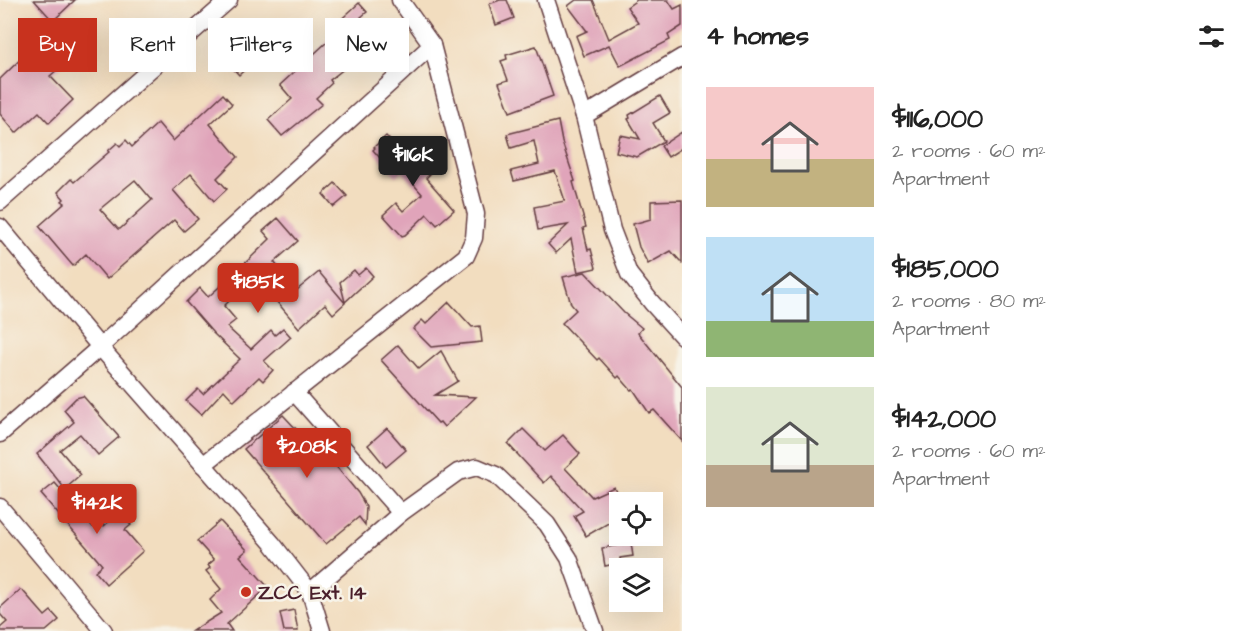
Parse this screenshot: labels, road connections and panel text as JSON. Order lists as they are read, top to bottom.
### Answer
{
  "places": ["ZCC Ext. 14"],
  "page": {
    "heading": "4 homes",
    "chip": [
      "Buy",
      "Rent",
      "Filters",
      "New"
    ],
    "list": [
      {
        "name": "$116,000",
        "note": "2 rooms · 60 m² · Apartment"
      },
      {
        "name": "$185,000",
        "note": "2 rooms · 80 m² · Apartment"
      },
      {
        "name": "$142,000",
        "note": "2 rooms · 60 m² · Apartment"
      }
    ],
    "price": [
      "$116K",
      "$185K",
      "$208K",
      "$142K"
    ]
  }
}
